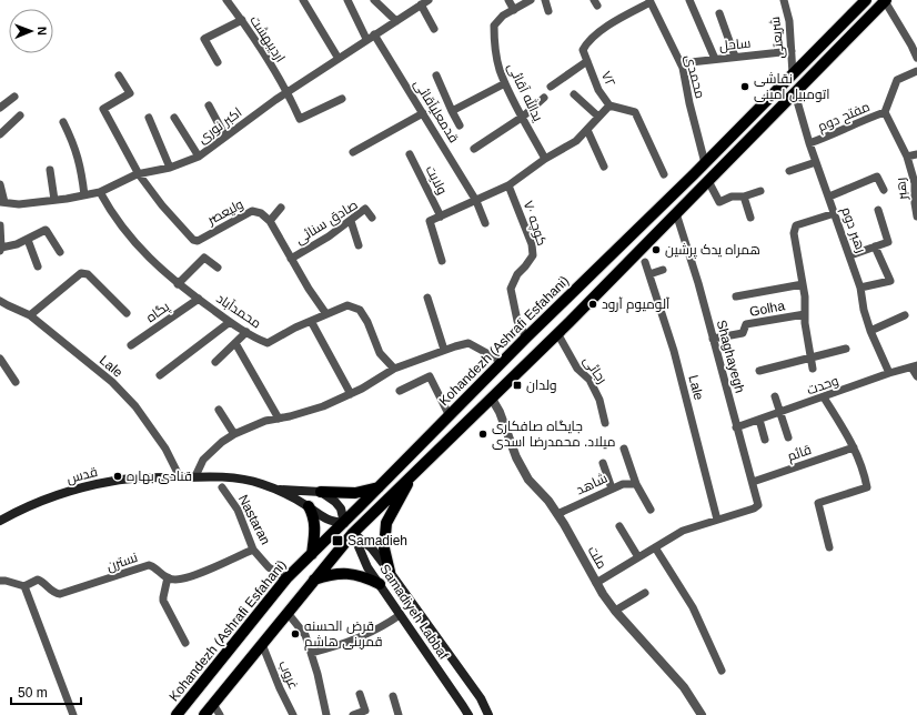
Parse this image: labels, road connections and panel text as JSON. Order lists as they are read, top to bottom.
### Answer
{
  "streets": {
    "main road": ["Kohandezh (Ashrafi Esfahani)", "قدس", "Samadiyeh Labbaf"],
    "street": [
      "شریعتی",
      "اردیبهشت",
      "ساحل",
      "محمدی",
      "۷۲",
      "یدالله آقائی",
      "قدمعلیآقائی",
      "مفتح دوم",
      "اکبر نوری",
      "ولایت",
      "رهبر",
      "ولیعصر",
      "صادق سنائی",
      "کوچه ۷۰",
      "رهبر دوم",
      "Golha",
      "محمدآباد",
      "پگاه",
      "Shaghayegh",
      "Lale",
      "رجائی",
      "وحدت",
      "قائم",
      "شاهد",
      "Nastaran",
      "ملت",
      "نسترن",
      "غروب"
    ]
  },
  "crossings": [
    ["شریعتی", "ساحل"],
    ["شریعتی", "Kohandezh (Ashrafi Esfahani)"],
    ["اردیبهشت", "اکبر نوری"],
    ["ساحل", "محمدی"],
    ["محمدی", "۷۲"],
    ["محمدی", "Kohandezh (Ashrafi Esfahani)"],
    ["قدمعلیآقائی", "اکبر نوری"],
    ["مفتح دوم", "رهبر"],
    ["مفتح دوم", "رهبر دوم"],
    ["اکبر نوری", "ولیعصر"],
    ["اکبر نوری", "محمدآباد"],
    ["کوچه ۷۰", "Kohandezh (Ashrafi Esfahani)"],
    ["رهبر دوم", "وحدت"],
    ["Golha", "Shaghayegh"],
    ["محمدآباد", "پگاه"],
    ["Kohandezh (Ashrafi Esfahani)", "Nastaran"],
    ["Shaghayegh", "Lale"],
    ["Shaghayegh", "وحدت"],
    ["Shaghayegh", "قائم"],
    ["Lale", "قدس"],
    ["شاهد", "ملت"]
  ],
  "places": {
    "other": [
      "نقاشی اتومبیل امینی",
      "همراه یدک پرشین",
      "آلومیوم آرود",
      "جایگاه صافکاری میلاد. محمدرضا اسدی",
      "قنادی بهاره",
      "قرض الحسنه قمربنی هاشم"
    ],
    "transit": ["ولدان", "Samadieh"]
  },
  "scale_bar": "50 m",
  "north": "right"
}
